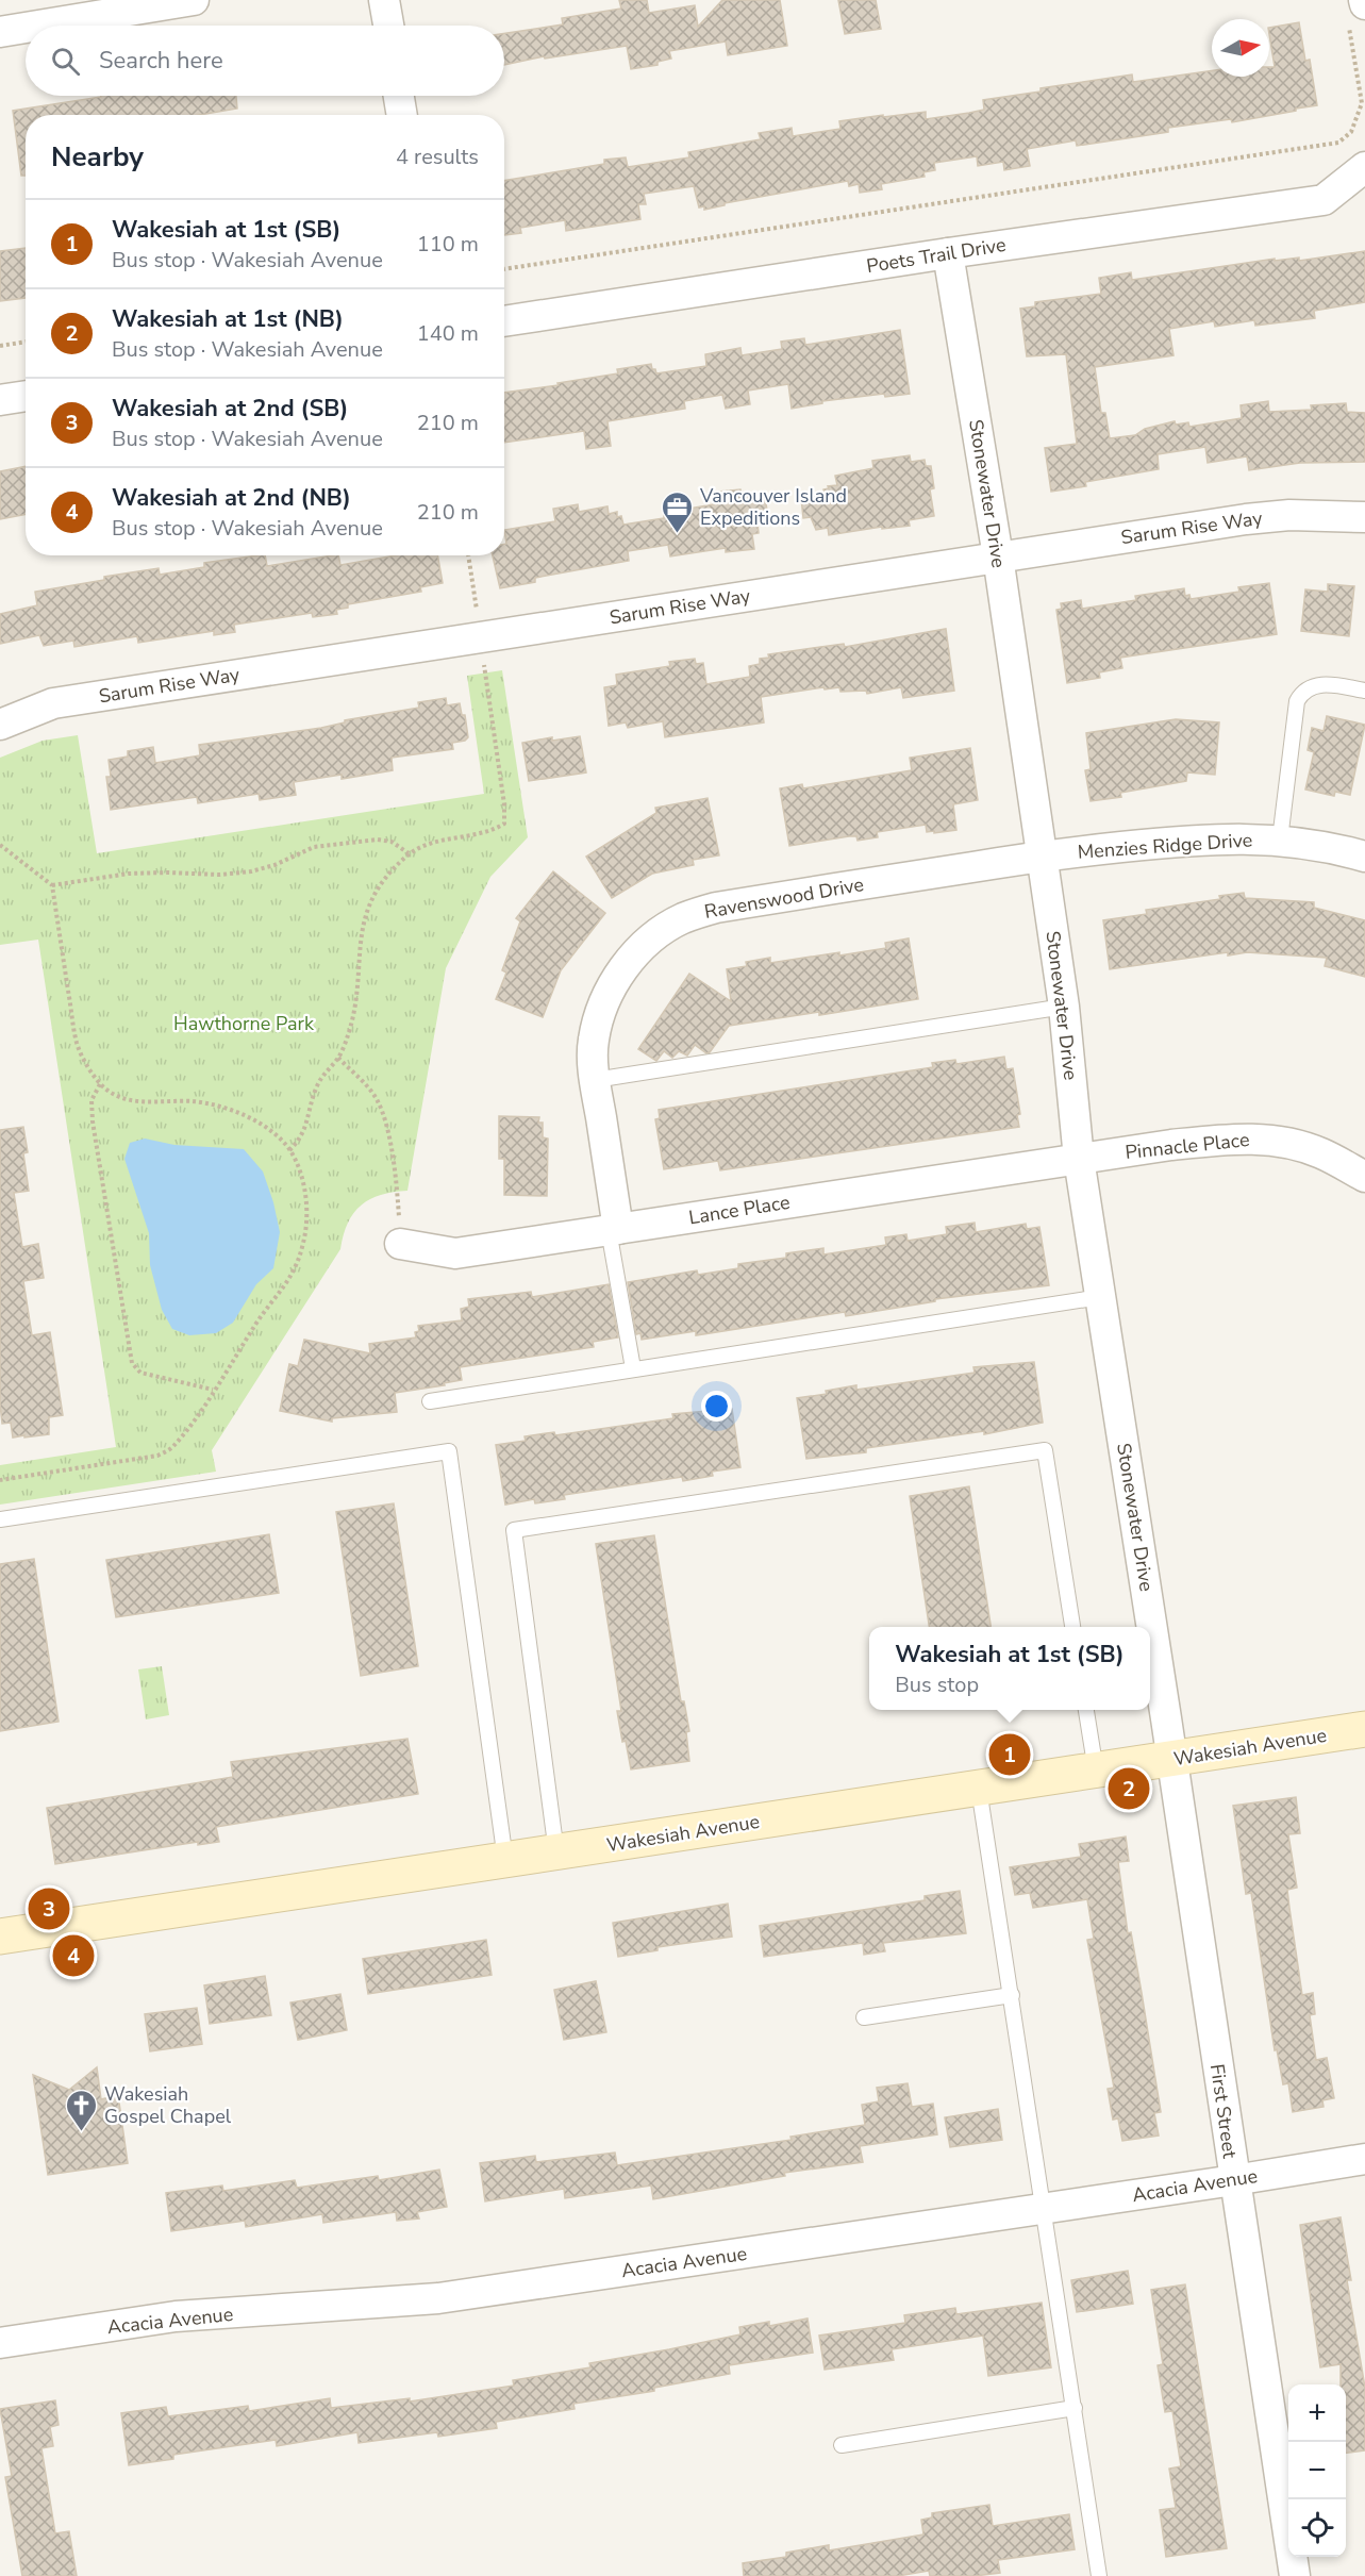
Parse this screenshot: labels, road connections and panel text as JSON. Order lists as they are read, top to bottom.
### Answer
{
  "streets": {
    "main road": ["Wakesiah Avenue"],
    "street": [
      "Poets Trail Drive",
      "Stonewater Drive",
      "Sarum Rise Way",
      "Menzies Ridge Drive",
      "Ravenswood Drive",
      "Pinnacle Place",
      "Lance Place",
      "First Street",
      "Acacia Avenue"
    ]
  },
  "crossings": [
    ["Poets Trail Drive", "Stonewater Drive"],
    ["Stonewater Drive", "Sarum Rise Way"],
    ["Stonewater Drive", "Menzies Ridge Drive"],
    ["Stonewater Drive", "Ravenswood Drive"],
    ["Stonewater Drive", "Pinnacle Place"],
    ["Stonewater Drive", "Lance Place"],
    ["Stonewater Drive", "Wakesiah Avenue"],
    ["Stonewater Drive", "First Street"],
    ["Menzies Ridge Drive", "Ravenswood Drive"],
    ["Ravenswood Drive", "Lance Place"],
    ["Pinnacle Place", "Lance Place"],
    ["Wakesiah Avenue", "First Street"],
    ["First Street", "Acacia Avenue"]
  ],
  "parks": ["Hawthorne Park"],
  "places": {
    "office": ["Vancouver Island Expeditions"],
    "church": ["Wakesiah Gospel Chapel"]
  },
  "north": "right",
  "page": {
    "search": "Search here",
    "heading": ["Nearby", "4 results"],
    "list": [
      {
        "mark": "1",
        "name": "Wakesiah at 1st (SB)",
        "note": "Bus stop · Wakesiah Avenue",
        "value": "110 m"
      },
      {
        "mark": "2",
        "name": "Wakesiah at 1st (NB)",
        "note": "Bus stop · Wakesiah Avenue",
        "value": "140 m"
      },
      {
        "mark": "3",
        "name": "Wakesiah at 2nd (SB)",
        "note": "Bus stop · Wakesiah Avenue",
        "value": "210 m"
      },
      {
        "mark": "4",
        "name": "Wakesiah at 2nd (NB)",
        "note": "Bus stop · Wakesiah Avenue",
        "value": "210 m"
      }
    ],
    "popup": ["Wakesiah at 1st (SB)", "Bus stop"],
    "pins": [
      "1",
      "2",
      "3",
      "4"
    ],
    "map_buttons": ["+", "−"]
  }
}
